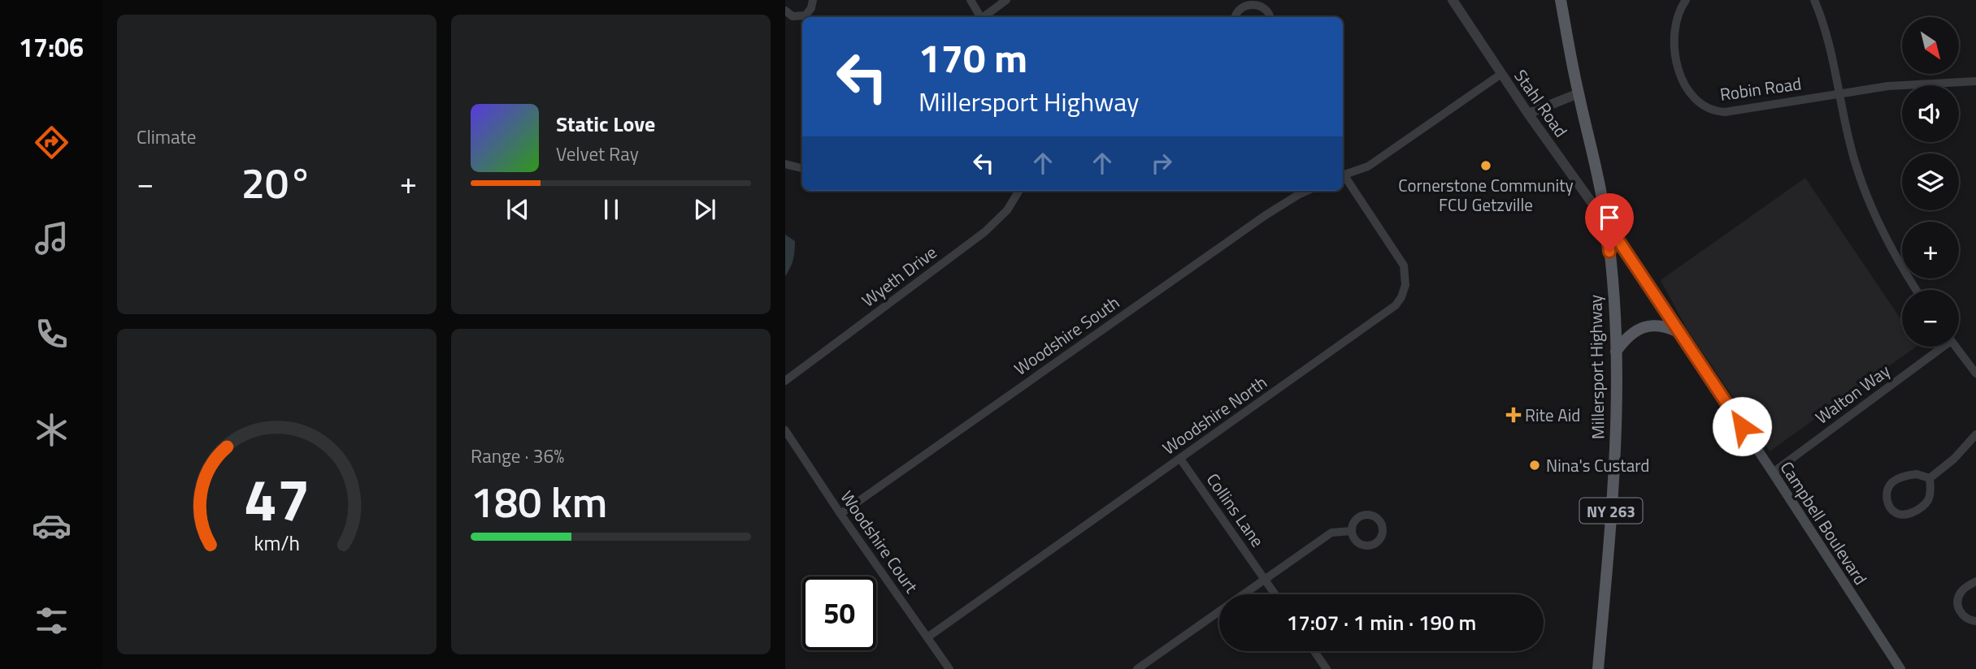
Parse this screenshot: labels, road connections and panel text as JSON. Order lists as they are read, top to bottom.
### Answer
{
  "streets": {
    "main road": ["Millersport Highway", "NY 263", "Campbell Boulevard"],
    "street": [
      "Robin Road",
      "Stahl Road",
      "Wyeth Drive",
      "Woodshire South",
      "Walton Way",
      "Woodshire North",
      "Collins Lane",
      "Woodshire Court"
    ]
  },
  "crossings": [
    ["Stahl Road", "Millersport Highway"],
    ["Stahl Road", "Campbell Boulevard"],
    ["Woodshire South", "Woodshire Court"],
    ["Millersport Highway", "Campbell Boulevard"],
    ["Walton Way", "Campbell Boulevard"],
    ["Woodshire North", "Collins Lane"],
    ["Woodshire North", "Woodshire Court"]
  ],
  "places": {
    "other": ["Cornerstone Community FCU Getzville", "Nina's Custard"],
    "health": ["Rite Aid"]
  },
  "north": "bottom right",
  "page": {
    "tabs": "17:06",
    "tile": [
      "Climate",
      ["Range · 36%", "180 km"]
    ],
    "map_buttons": ["+", "−"],
    "turn": ["170 m", "Millersport Highway"],
    "song": ["Static Love", "Velvet Ray"],
    "heat": ["−", "20°", "+"],
    "limit": "50",
    "trip": "17:07 · 1 min · 190 m",
    "gauge": ["47", "km/h"]
  }
}
